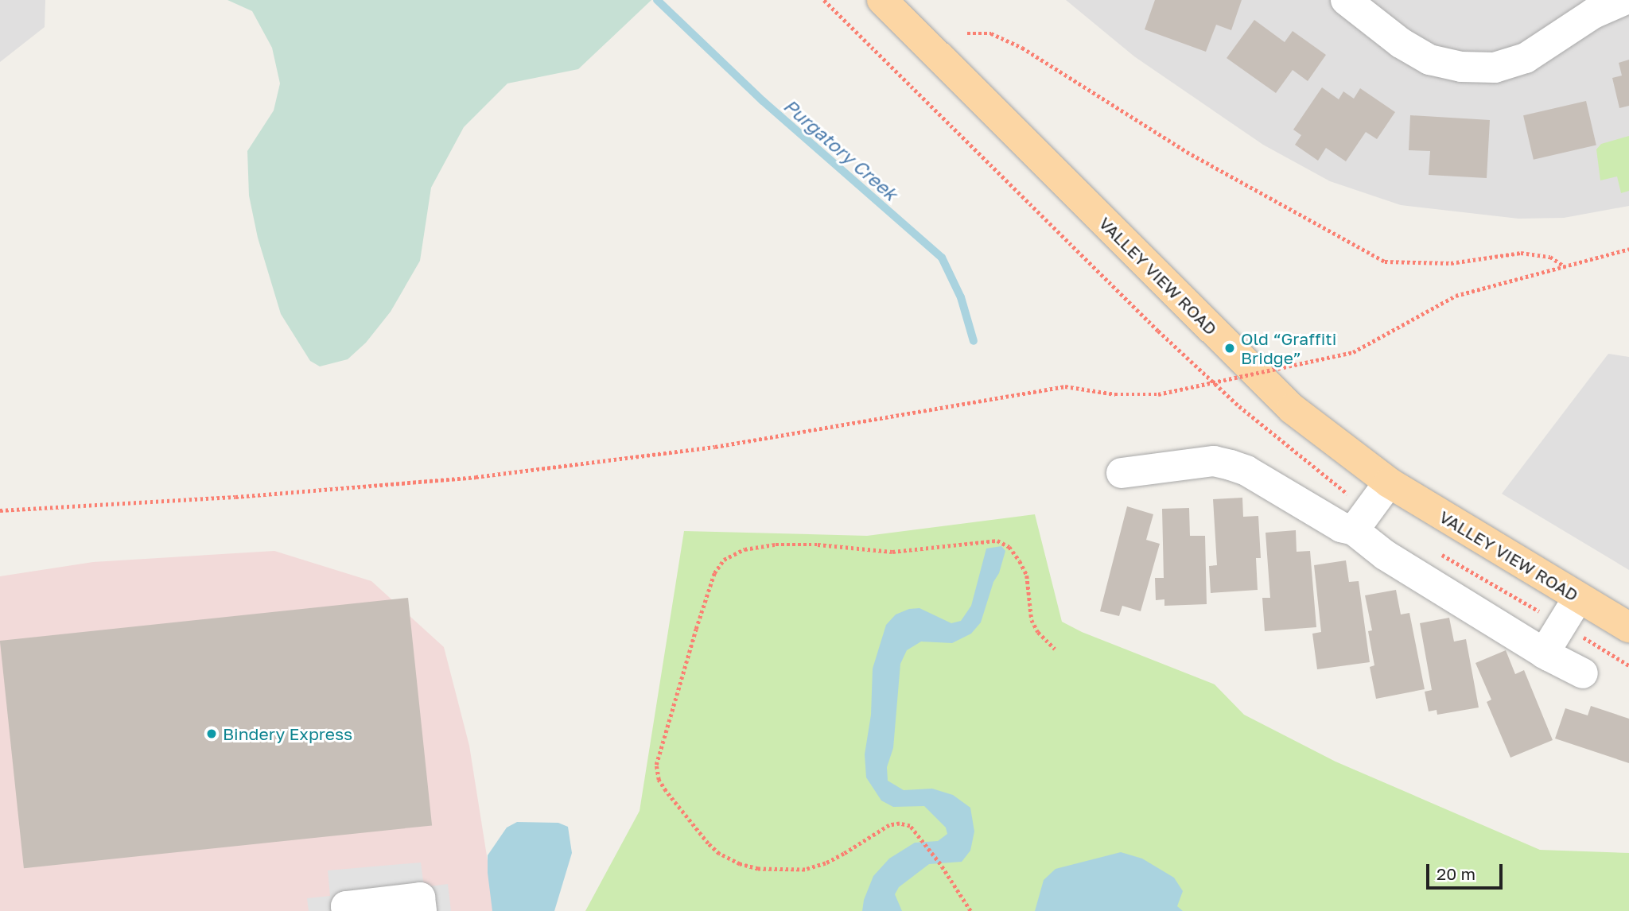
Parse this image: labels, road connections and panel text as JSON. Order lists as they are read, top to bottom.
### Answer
{
  "streets": {
    "main road": ["VALLEY VIEW ROAD"]
  },
  "water": ["Purgatory Creek"],
  "places": ["Old “Graffiti Bridge”", "Bindery Express"],
  "scale_bar": "20 m"
}
